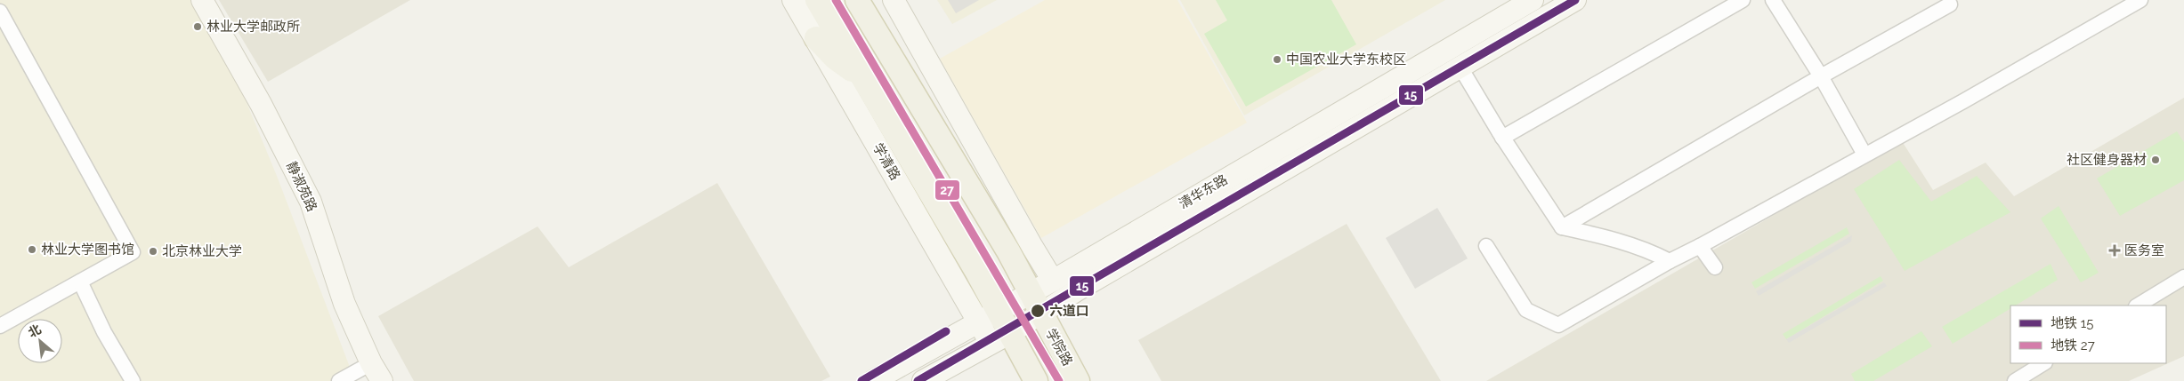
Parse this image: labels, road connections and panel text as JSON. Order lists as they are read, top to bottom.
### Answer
{
  "streets": {
    "main road": [
      "学清路",
      "静淑苑路",
      "清华东路",
      "学院路"
    ]
  },
  "crossings": [
    ["学清路", "清华东路"],
    ["清华东路", "学院路"]
  ],
  "places": {
    "other": [
      "林业大学邮政所",
      "中国农业大学东校区",
      "社区健身器材",
      "林业大学图书馆",
      "北京林业大学",
      "六道口"
    ],
    "health": ["医务室"]
  },
  "lines": ["metro line 15", "metro line 27"],
  "legend": ["地铁 15", "地铁 27"],
  "north": "top left"
}
